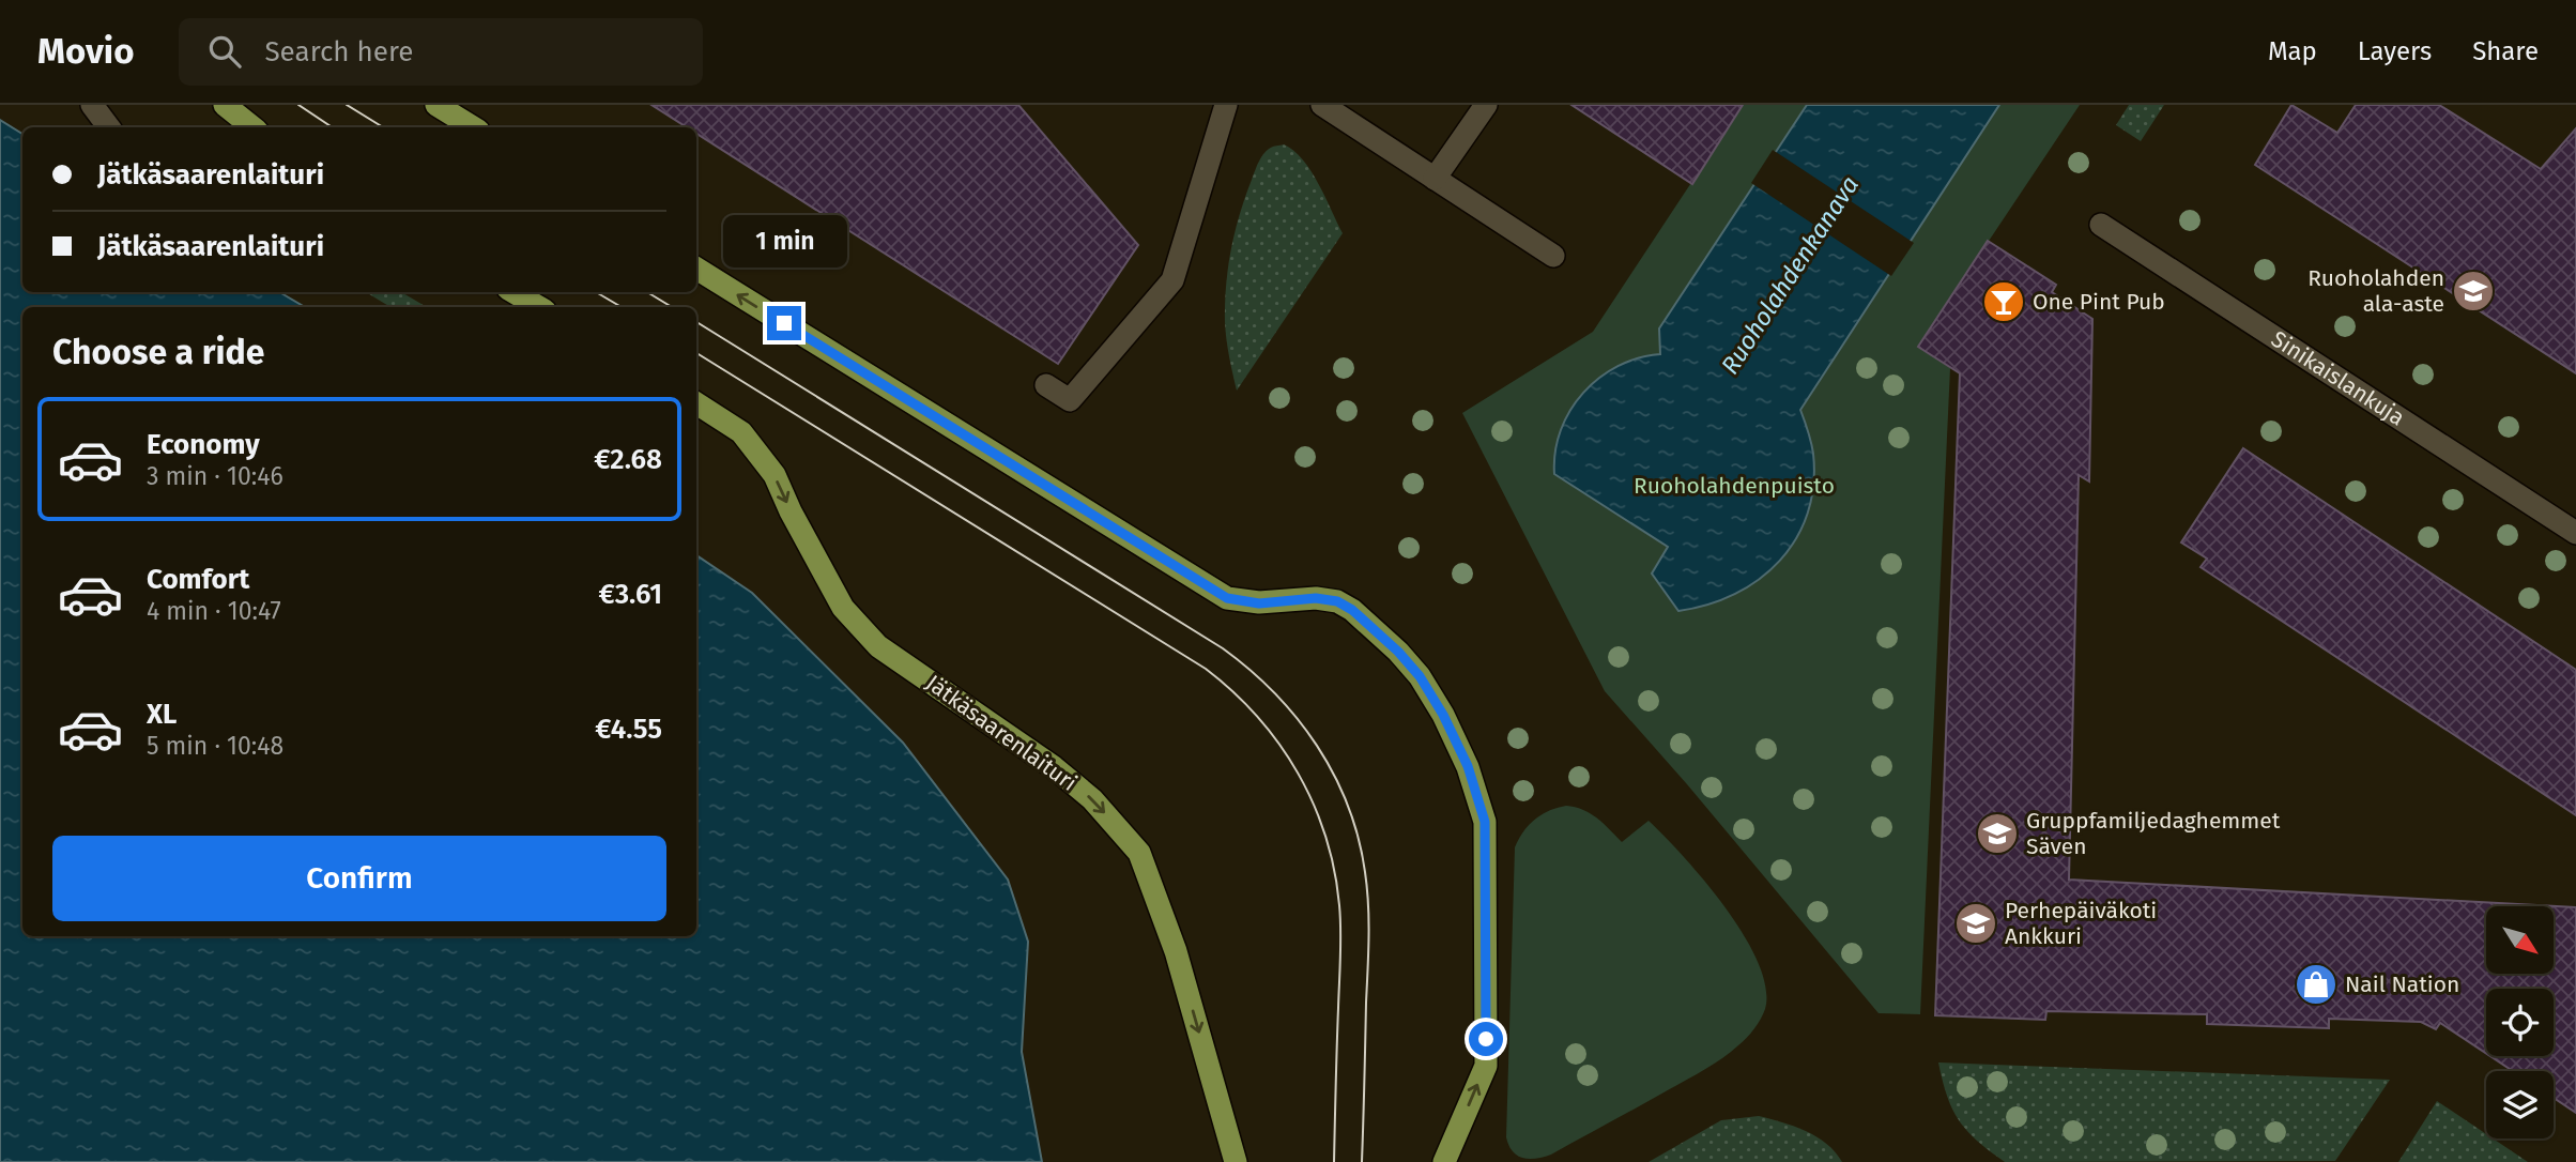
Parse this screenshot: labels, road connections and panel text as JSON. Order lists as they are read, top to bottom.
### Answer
{
  "streets": {
    "main road": ["Jätkäsaarenlaituri"],
    "street": ["Sinikaislankuja"]
  },
  "one_way": ["Jätkäsaarenlaituri"],
  "water": ["Ruoholahdenkanava"],
  "parks": ["Ruoholahdenpuisto"],
  "places": {
    "school or university": ["Ruoholahden ala-aste", "Gruppfamiljedaghemmet Säven", "Perhepäiväkoti Ankkuri"],
    "bar": ["One Pint Pub"],
    "shop": ["Nail Nation"]
  },
  "north": "bottom right",
  "page": {
    "header": "Movio",
    "search": "Search here",
    "nav": ["Map", "Layers", "Share"],
    "banner": ["Jätkäsaarenlaituri", "Jätkäsaarenlaituri"],
    "bubble": "1 min",
    "heading": "Choose a ride",
    "list": [
      {
        "name": "Economy",
        "note": "3 min · 10:46",
        "value": "€2.68"
      },
      {
        "name": "Comfort",
        "note": "4 min · 10:47",
        "value": "€3.61"
      },
      {
        "name": "XL",
        "note": "5 min · 10:48",
        "value": "€4.55"
      }
    ],
    "buttons": "Confirm"
  }
}
